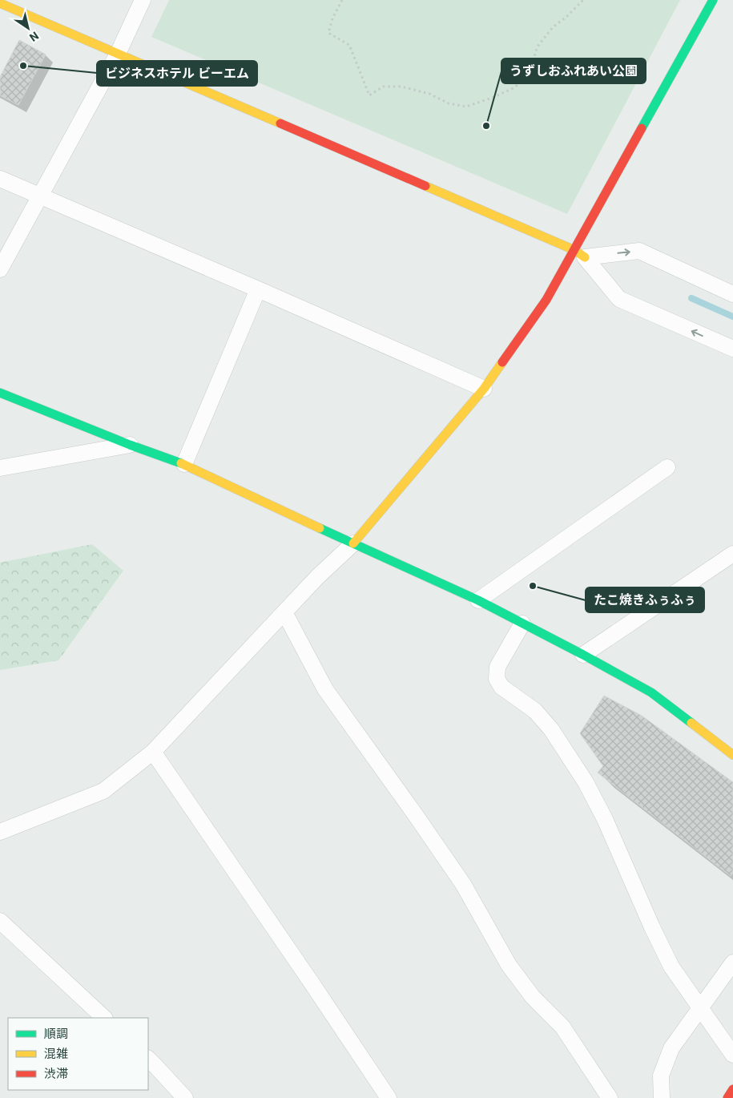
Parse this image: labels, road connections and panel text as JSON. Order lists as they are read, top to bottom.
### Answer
{
  "places": ["ビジネスホテル ビーエム", "うずしおふれあい公園", "たこ焼きふぅふぅ"],
  "legend": ["順調", "混雑", "渋滞"],
  "north": "bottom right"
}
